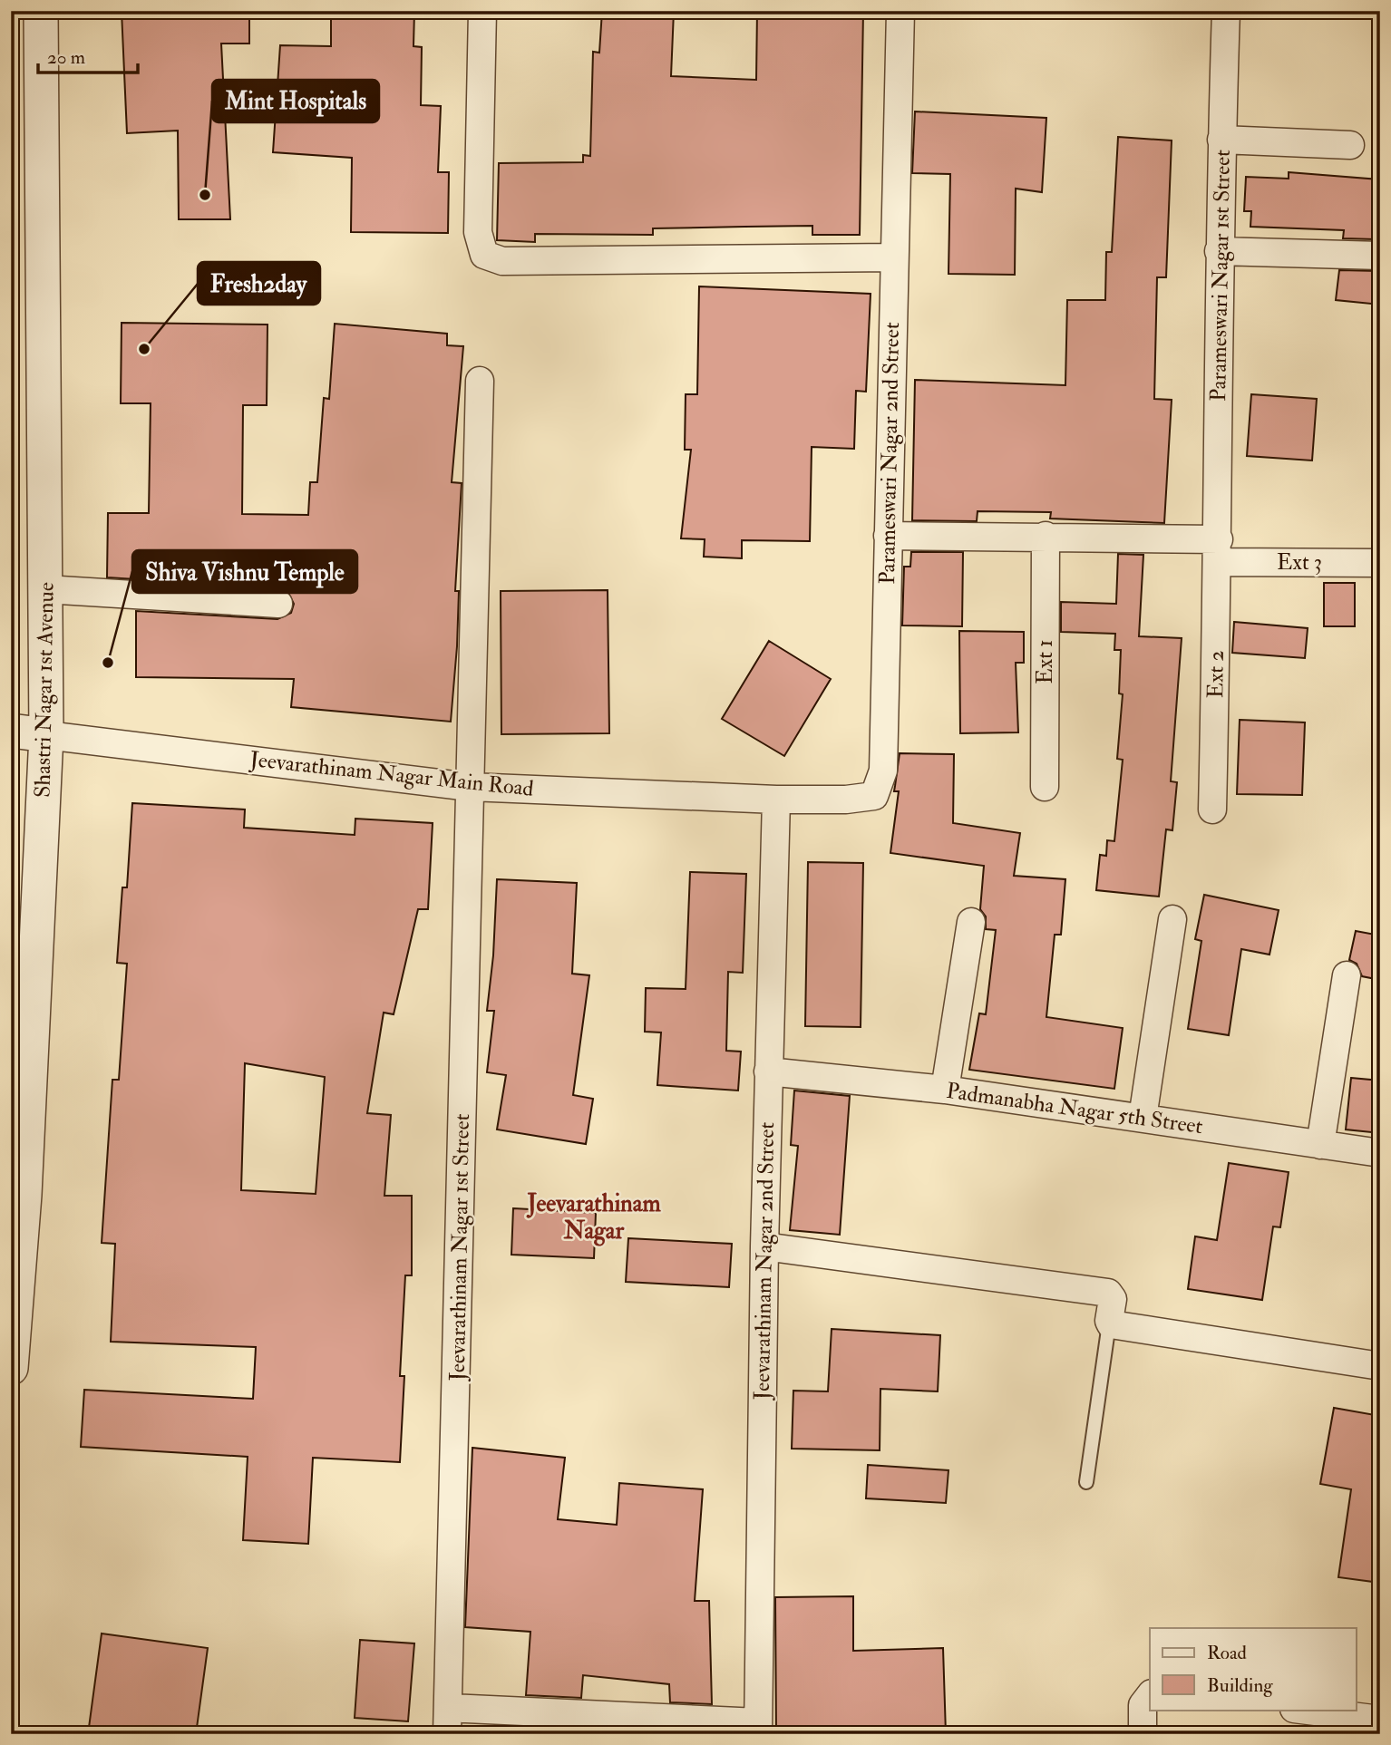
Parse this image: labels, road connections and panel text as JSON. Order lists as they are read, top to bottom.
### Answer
{
  "streets": {
    "street": [
      "Parameswari Nagar 1st Street",
      "Parameswari Nagar 2nd Street",
      "Ext 3",
      "Ext 1",
      "Ext 2",
      "Shastri Nagar 1st Avenue",
      "Jeevarathinam Nagar Main Road",
      "Padmanabha Nagar 5th Street",
      "Jeevarathinam Nagar 1st Street",
      "Jeevarathinam Nagar 2nd Street"
    ]
  },
  "crossings": [
    ["Parameswari Nagar 1st Street", "Ext 3"],
    ["Parameswari Nagar 1st Street", "Ext 2"],
    ["Parameswari Nagar 2nd Street", "Ext 3"],
    ["Parameswari Nagar 2nd Street", "Jeevarathinam Nagar Main Road"],
    ["Parameswari Nagar 2nd Street", "Jeevarathinam Nagar 2nd Street"],
    ["Ext 3", "Ext 1"],
    ["Ext 3", "Ext 2"],
    ["Shastri Nagar 1st Avenue", "Jeevarathinam Nagar Main Road"],
    ["Jeevarathinam Nagar Main Road", "Jeevarathinam Nagar 1st Street"],
    ["Jeevarathinam Nagar Main Road", "Jeevarathinam Nagar 2nd Street"],
    ["Padmanabha Nagar 5th Street", "Jeevarathinam Nagar 2nd Street"]
  ],
  "districts": ["Jeevarathinam Nagar"],
  "places": ["Mint Hospitals", "Fresh2day", "Shiva Vishnu Temple"],
  "legend": ["Road", "Building"],
  "scale_bar": "20 m"
}
